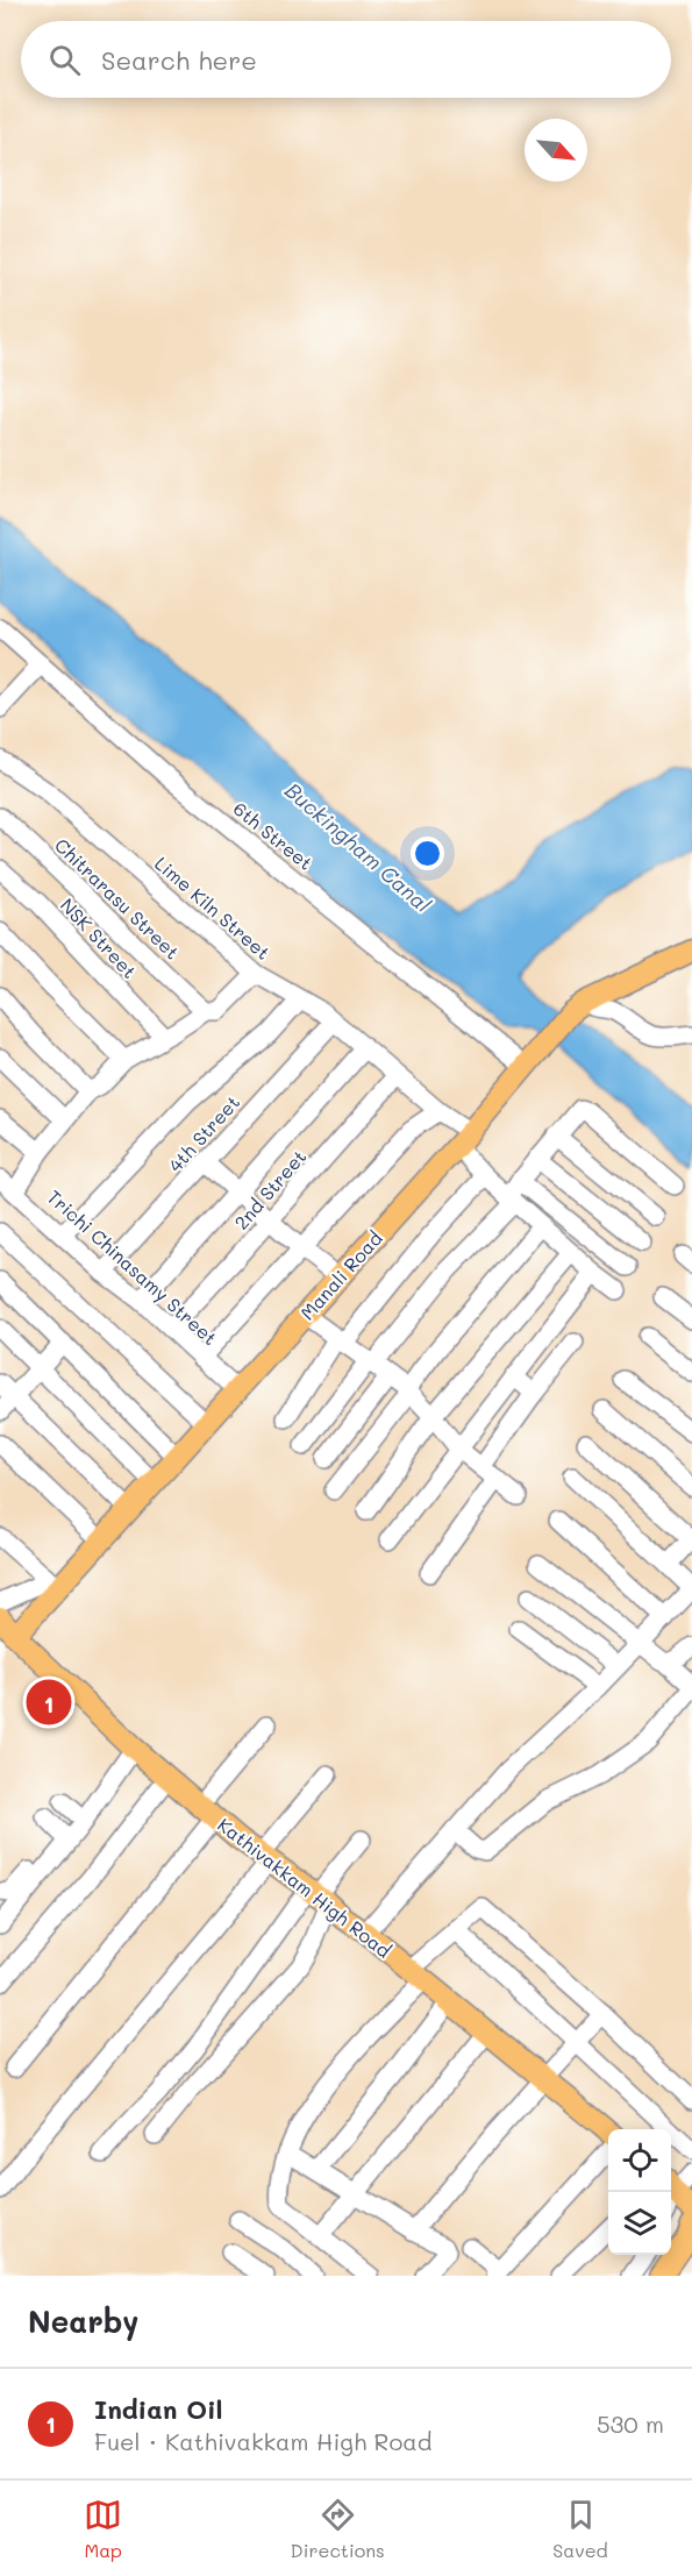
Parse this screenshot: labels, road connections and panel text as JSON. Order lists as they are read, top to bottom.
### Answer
{
  "streets": {
    "main road": ["Manali Road", "Kathivakkam High Road"],
    "street": [
      "6th Street",
      "Chitrarasu Street",
      "Lime Kiln Street",
      "NSK Street",
      "4th Street",
      "2nd Street",
      "Trichi Chinasamy Street"
    ]
  },
  "crossings": [
    ["6th Street", "Manali Road"],
    ["Lime Kiln Street", "4th Street"],
    ["Lime Kiln Street", "2nd Street"],
    ["Lime Kiln Street", "Manali Road"],
    ["4th Street", "Trichi Chinasamy Street"],
    ["2nd Street", "Trichi Chinasamy Street"],
    ["Trichi Chinasamy Street", "Manali Road"],
    ["Manali Road", "Kathivakkam High Road"]
  ],
  "water": ["Buckingham Canal"],
  "north": "bottom right",
  "page": {
    "search": "Search here",
    "pins": "1",
    "heading": "Nearby",
    "list": [
      {
        "mark": "1",
        "name": "Indian Oil",
        "note": "Fuel · Kathivakkam High Road",
        "value": "530 m"
      }
    ],
    "nav": ["Map", "Directions", "Saved"]
  }
}
